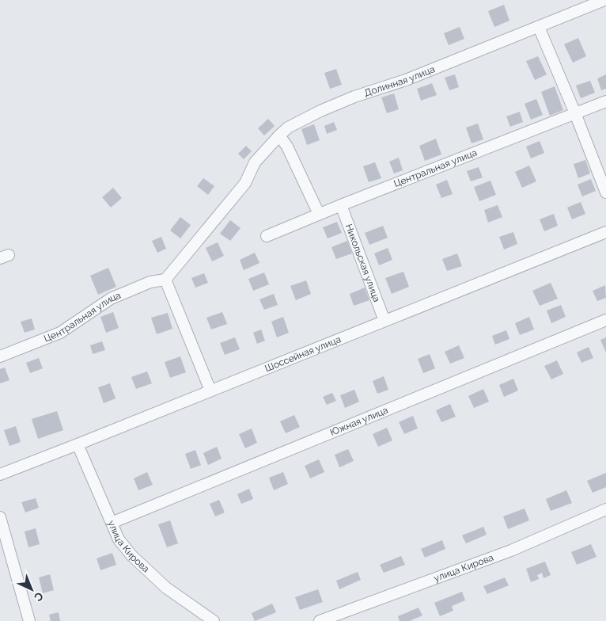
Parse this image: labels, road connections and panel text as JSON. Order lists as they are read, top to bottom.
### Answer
{
  "streets": {
    "street": [
      "Долинная улица",
      "Центральная улица",
      "Никольская улица",
      "Шоссейная улица",
      "Южная улица",
      "улица Кирова"
    ]
  },
  "crossings": [
    ["Долинная улица", "Центральная улица"],
    ["Центральная улица", "Никольская улица"],
    ["Никольская улица", "Шоссейная улица"],
    ["Шоссейная улица", "улица Кирова"],
    ["Южная улица", "улица Кирова"]
  ],
  "north": "bottom right"
}
